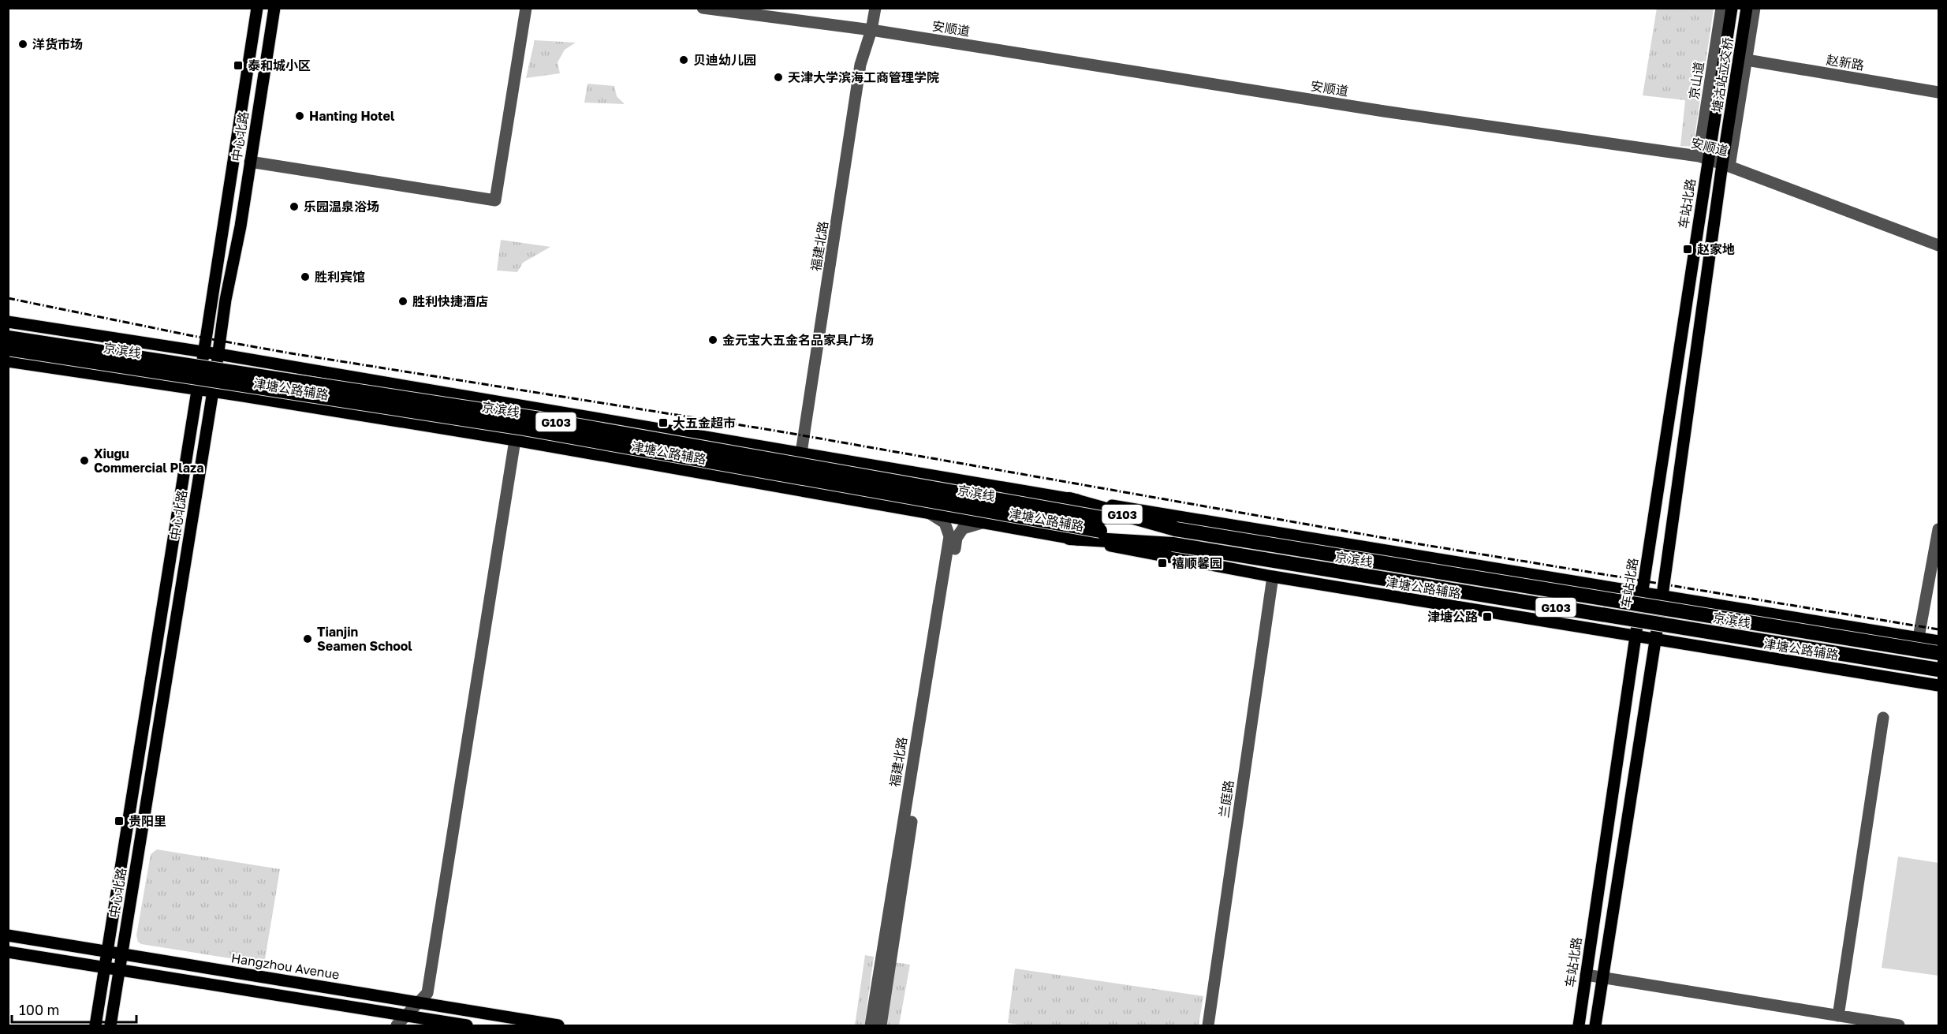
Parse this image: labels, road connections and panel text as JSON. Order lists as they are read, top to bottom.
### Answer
{
  "streets": {
    "highway": ["京滨线", "G103"],
    "main road": [
      "塘沽站立交桥",
      "中心北路",
      "车站北路",
      "津塘公路辅路",
      "Hangzhou Avenue"
    ],
    "street": [
      "安顺道",
      "赵新路",
      "京山道",
      "福建北路",
      "兰庭路"
    ]
  },
  "crossings": [
    ["安顺道", "塘沽站立交桥"],
    ["安顺道", "京山道"],
    ["安顺道", "车站北路"],
    ["安顺道", "福建北路"],
    ["塘沽站立交桥", "车站北路"],
    ["京山道", "车站北路"],
    ["中心北路", "津塘公路辅路"],
    ["中心北路", "Hangzhou Avenue"],
    ["车站北路", "津塘公路辅路"],
    ["福建北路", "津塘公路辅路"],
    ["京滨线", "G103"],
    ["津塘公路辅路", "G103"],
    ["津塘公路辅路", "兰庭路"]
  ],
  "places": {
    "other": [
      "洋货市场",
      "贝迪幼儿园",
      "天津大学滨海工商管理学院",
      "Hanting Hotel",
      "乐园温泉浴场",
      "胜利宾馆",
      "胜利快捷酒店",
      "金元宝大五金名品家具广场",
      "Xiugu Commercial Plaza",
      "Tianjin Seamen School"
    ],
    "transit": [
      "泰和城小区",
      "赵家地",
      "大五金超市",
      "禧顺馨园",
      "津塘公路",
      "贵阳里"
    ]
  },
  "scale_bar": "100 m"
}
